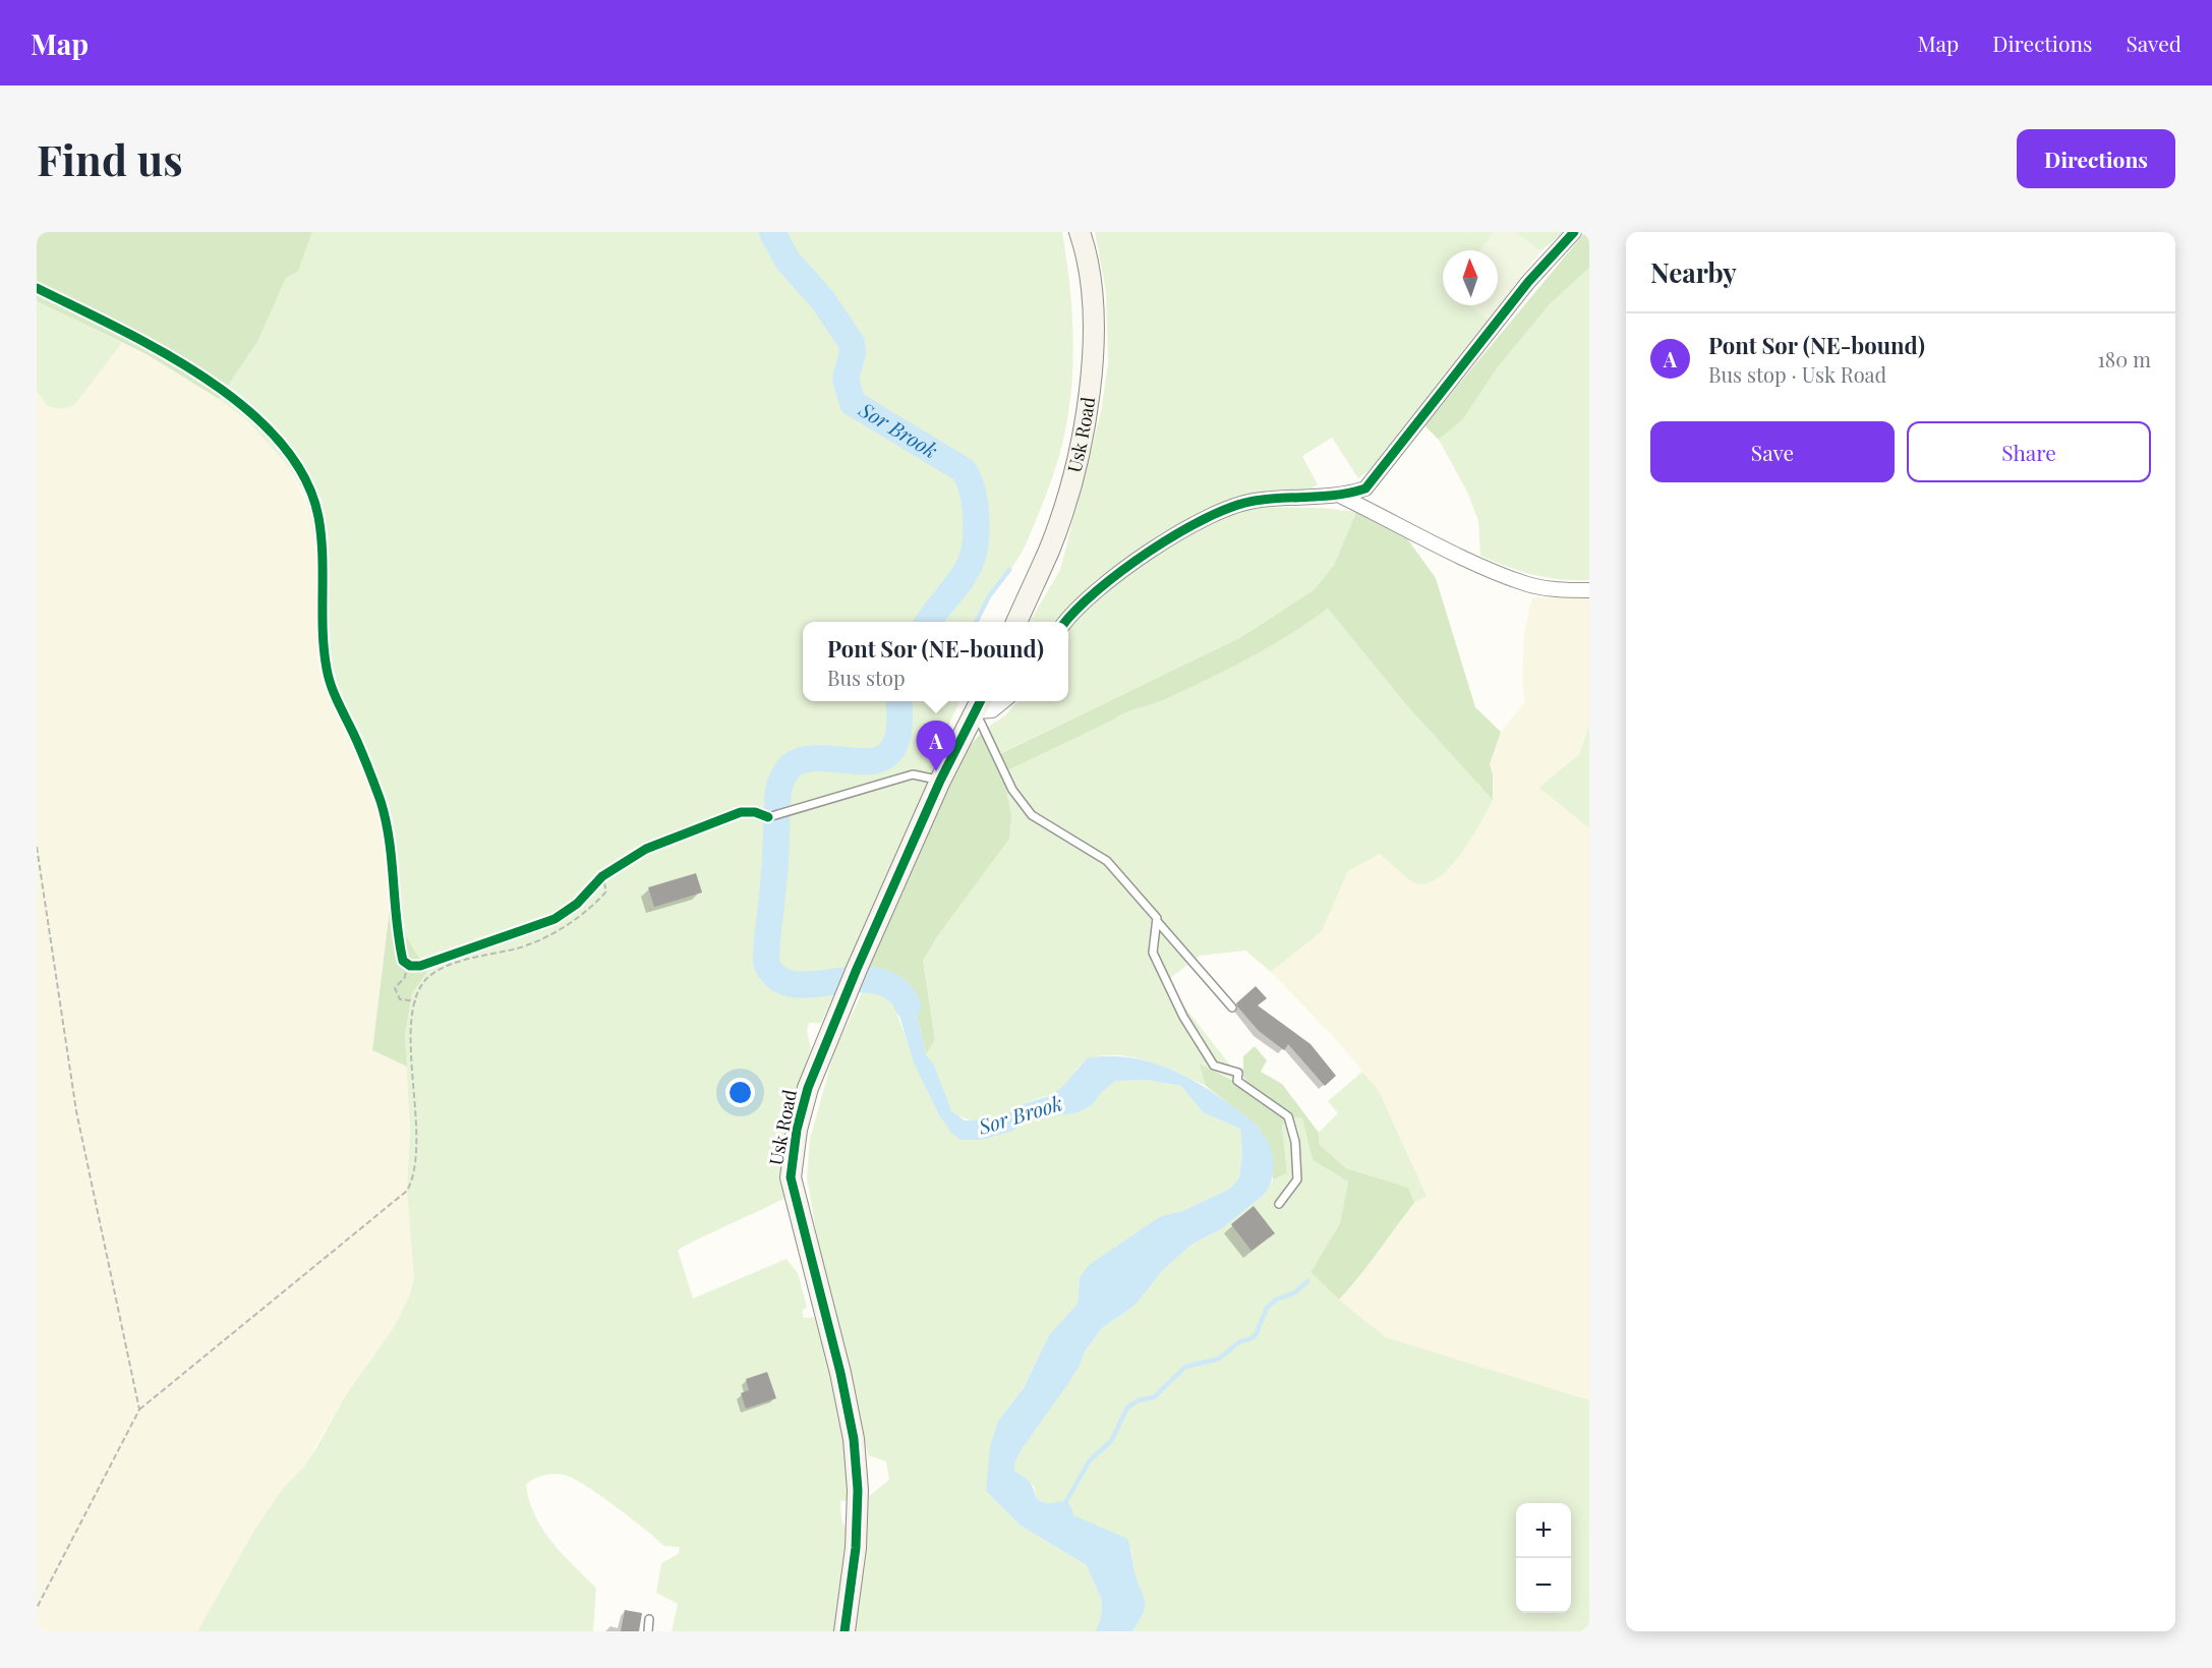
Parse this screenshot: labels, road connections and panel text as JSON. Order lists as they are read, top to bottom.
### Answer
{
  "streets": {
    "street": ["Usk Road"]
  },
  "water": ["Sor Brook"],
  "north": "top",
  "page": {
    "header": "Map",
    "nav": ["Map", "Directions", "Saved"],
    "buttons": [
      "Directions",
      ["Save", "Share"]
    ],
    "title": "Find us",
    "heading": "Nearby",
    "list": [
      {
        "mark": "A",
        "name": "Pont Sor (NE-bound)",
        "note": "Bus stop · Usk Road",
        "value": "180 m"
      }
    ],
    "popup": ["Pont Sor (NE-bound)", "Bus stop"],
    "pins": "A",
    "map_buttons": ["+", "−"]
  }
}
